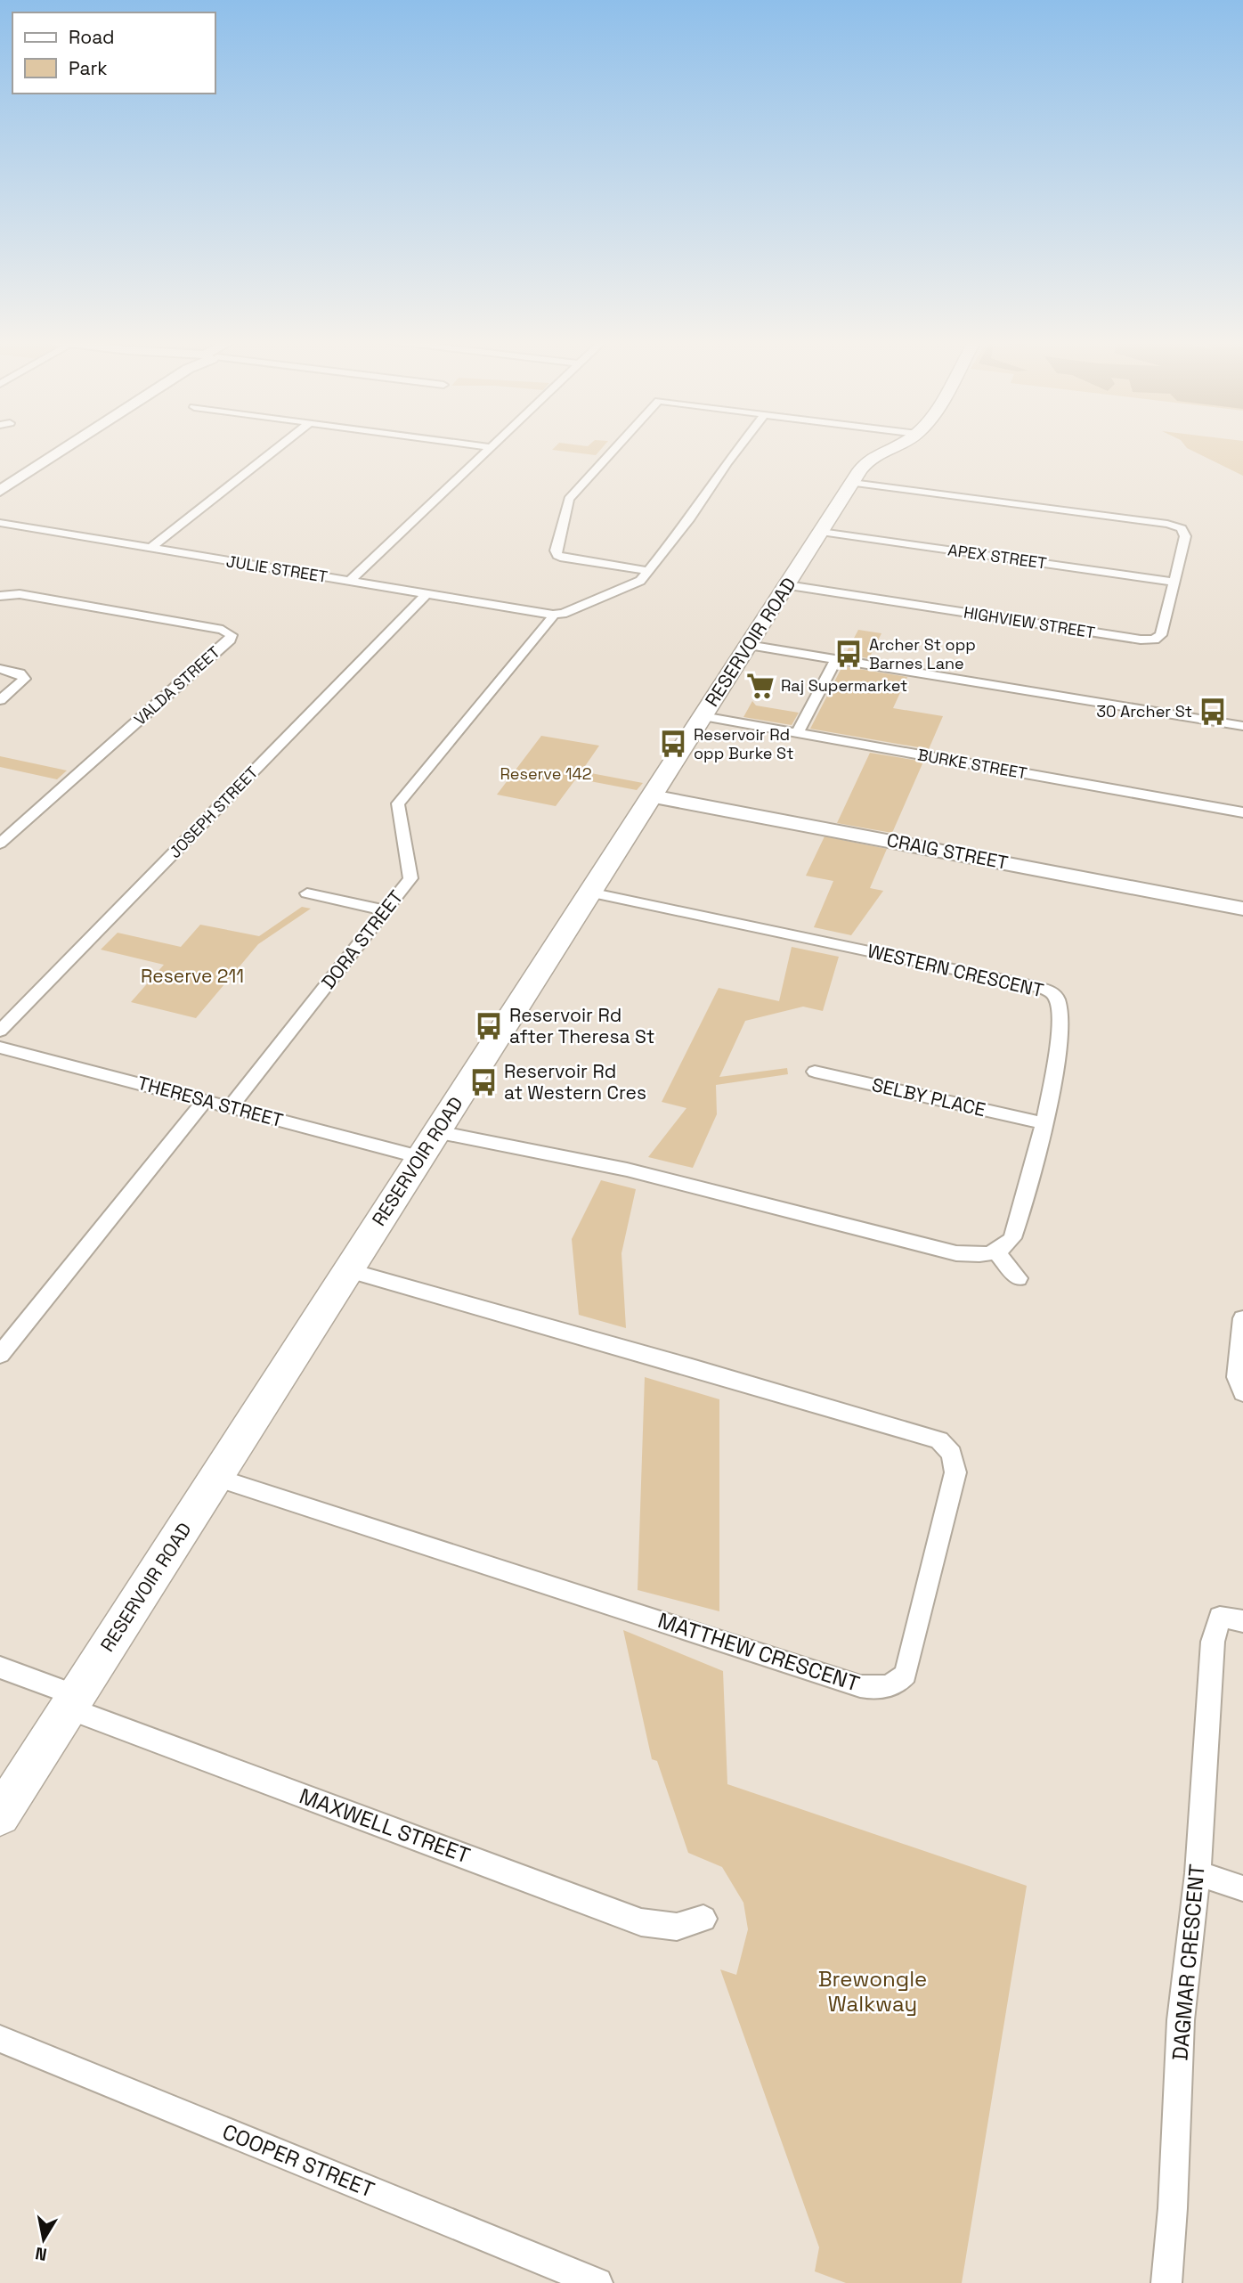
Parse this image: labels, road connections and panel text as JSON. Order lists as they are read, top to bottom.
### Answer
{
  "streets": {
    "main road": ["RESERVOIR ROAD"],
    "street": [
      "APEX STREET",
      "JULIE STREET",
      "HIGHVIEW STREET",
      "VALDA STREET",
      "BURKE STREET",
      "JOSEPH STREET",
      "CRAIG STREET",
      "DORA STREET",
      "WESTERN CRESCENT",
      "SELBY PLACE",
      "THERESA STREET",
      "MATTHEW CRESCENT",
      "MAXWELL STREET",
      "DAGMAR CRESCENT",
      "COOPER STREET"
    ]
  },
  "crossings": [
    ["APEX STREET", "HIGHVIEW STREET"],
    ["APEX STREET", "RESERVOIR ROAD"],
    ["JULIE STREET", "JOSEPH STREET"],
    ["JULIE STREET", "DORA STREET"],
    ["HIGHVIEW STREET", "RESERVOIR ROAD"],
    ["RESERVOIR ROAD", "BURKE STREET"],
    ["RESERVOIR ROAD", "CRAIG STREET"],
    ["RESERVOIR ROAD", "WESTERN CRESCENT"],
    ["RESERVOIR ROAD", "THERESA STREET"],
    ["RESERVOIR ROAD", "MATTHEW CRESCENT"],
    ["RESERVOIR ROAD", "MAXWELL STREET"],
    ["DORA STREET", "THERESA STREET"],
    ["WESTERN CRESCENT", "SELBY PLACE"]
  ],
  "parks": ["Reserve 142", "Reserve 211", "Brewongle Walkway"],
  "places": {
    "bus stop": [
      "Archer St opp Barnes Lane",
      "30 Archer St",
      "Reservoir Rd opp Burke St",
      "Reservoir Rd after Theresa St",
      "Reservoir Rd at Western Cres"
    ],
    "supermarket": ["Raj Supermarket"]
  },
  "legend": ["Road", "Park"],
  "north": "bottom"
}
